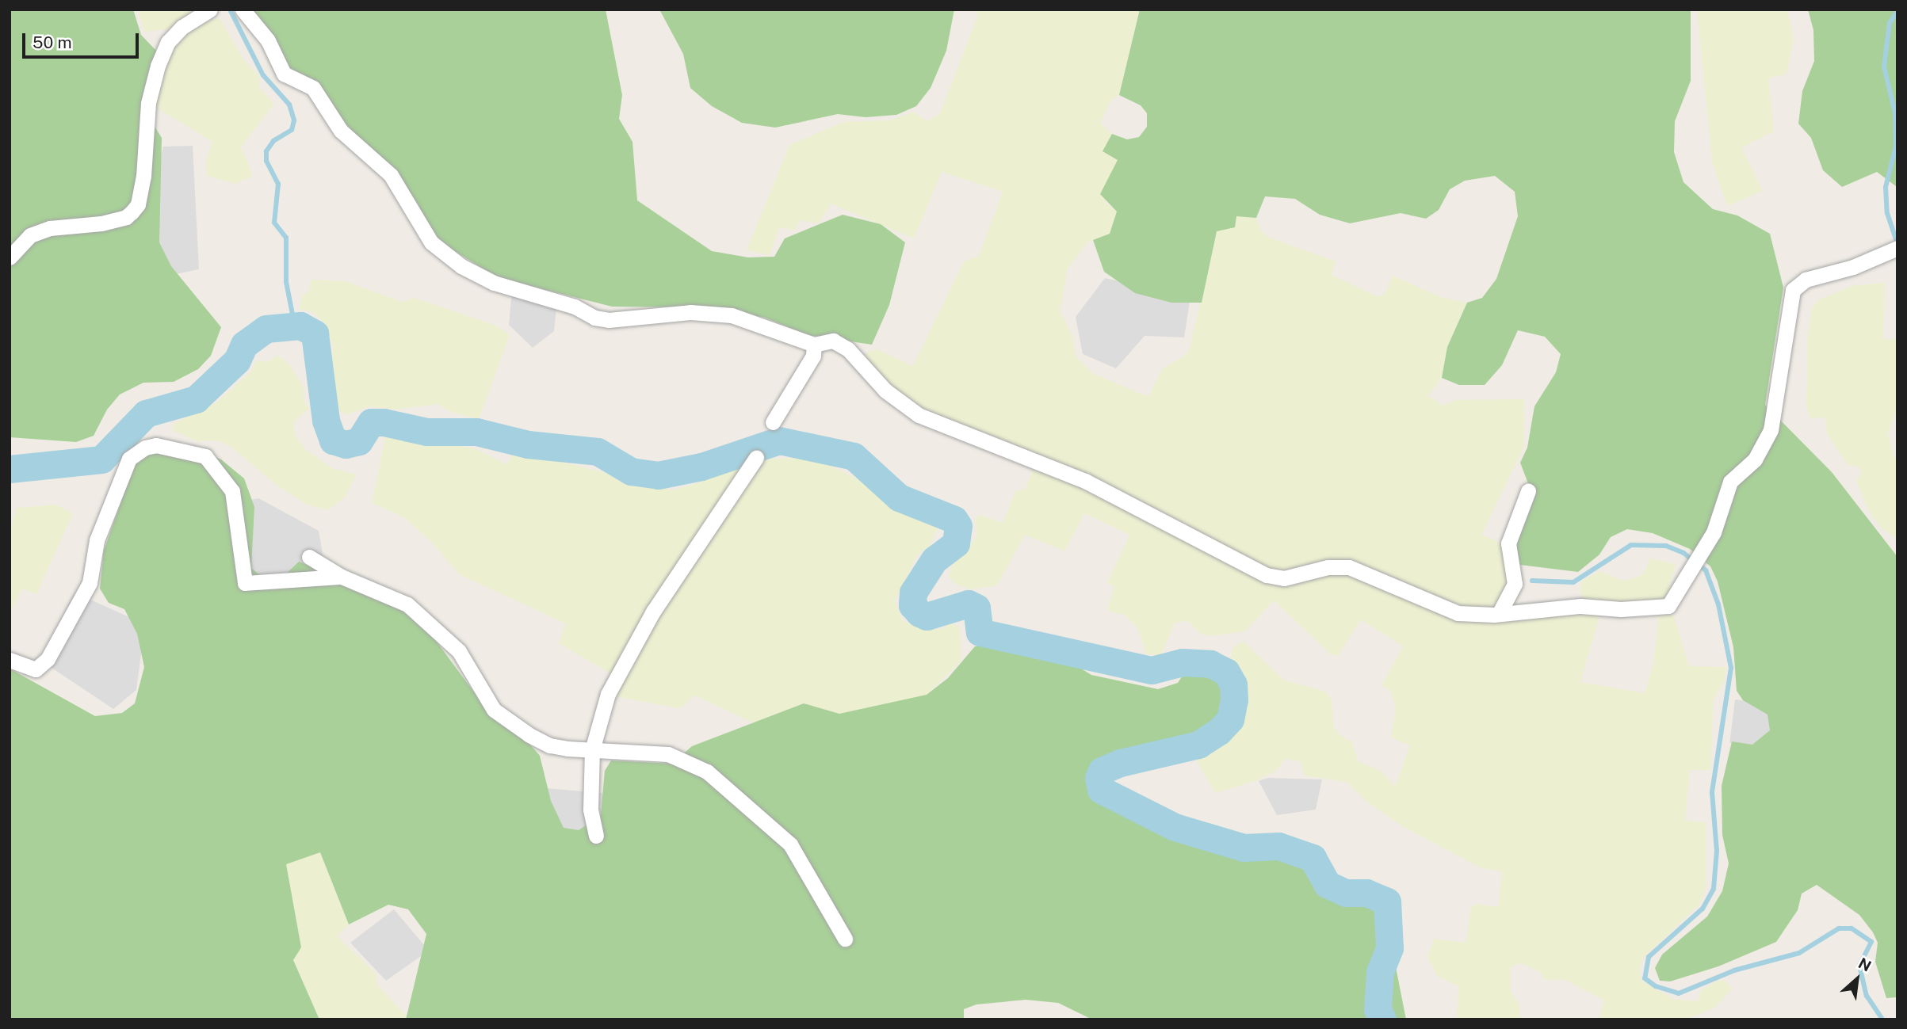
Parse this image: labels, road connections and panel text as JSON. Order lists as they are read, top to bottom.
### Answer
{
  "scale_bar": "50 m",
  "north": "top right"
}
